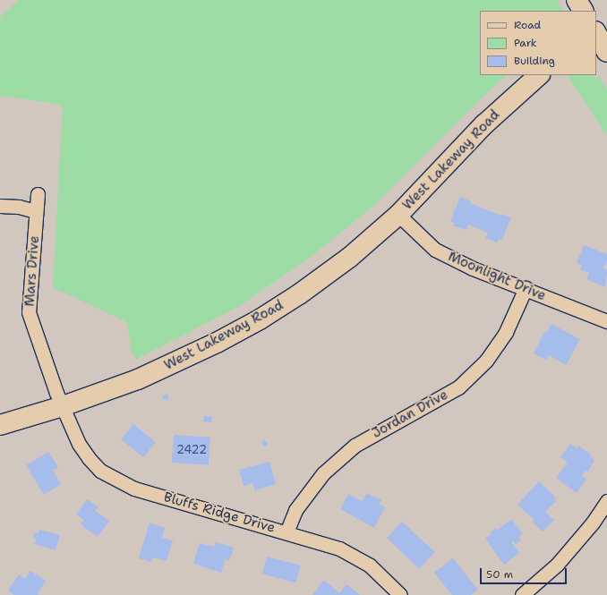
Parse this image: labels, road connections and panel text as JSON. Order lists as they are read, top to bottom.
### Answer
{
  "streets": {
    "street": [
      "West Lakeway Road",
      "Mars Drive",
      "Moonlight Drive",
      "Jordan Drive",
      "Bluffs Ridge Drive"
    ]
  },
  "crossings": [
    ["West Lakeway Road", "Mars Drive"],
    ["West Lakeway Road", "Moonlight Drive"],
    ["West Lakeway Road", "Bluffs Ridge Drive"],
    ["Mars Drive", "Bluffs Ridge Drive"],
    ["Moonlight Drive", "Jordan Drive"],
    ["Jordan Drive", "Bluffs Ridge Drive"]
  ],
  "house_numbers": ["2422"],
  "legend": ["Road", "Park", "Building"],
  "scale_bar": "50 m"
}
